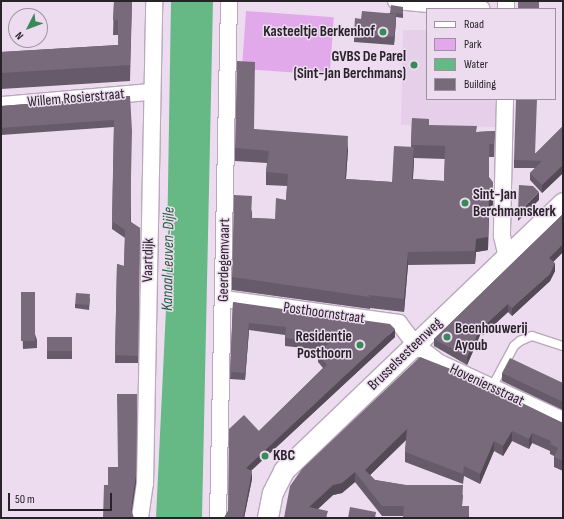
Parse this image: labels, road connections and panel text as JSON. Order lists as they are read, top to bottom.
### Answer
{
  "streets": {
    "street": [
      "Willem Rosierstraat",
      "Vaartdijk",
      "Geerdegemvaart",
      "Posthoornstraat",
      "Brusselsesteenweg",
      "Hoveniersstraat"
    ]
  },
  "crossings": [
    ["Willem Rosierstraat", "Vaartdijk"],
    ["Geerdegemvaart", "Posthoornstraat"],
    ["Posthoornstraat", "Brusselsesteenweg"],
    ["Posthoornstraat", "Hoveniersstraat"],
    ["Brusselsesteenweg", "Hoveniersstraat"]
  ],
  "water": ["Kanaal Leuven-Dijle"],
  "places": [
    "Kasteeltje Berkenhof",
    "GVBS De Parel (Sint-Jan Berchmans)",
    "Sint-Jan Berchmanskerk",
    "Beenhouwerij Ayoub",
    "Residentie Posthoorn",
    "KBC"
  ],
  "legend": [
    "Road",
    "Park",
    "Water",
    "Building"
  ],
  "scale_bar": "50 m",
  "north": "bottom left"
}
